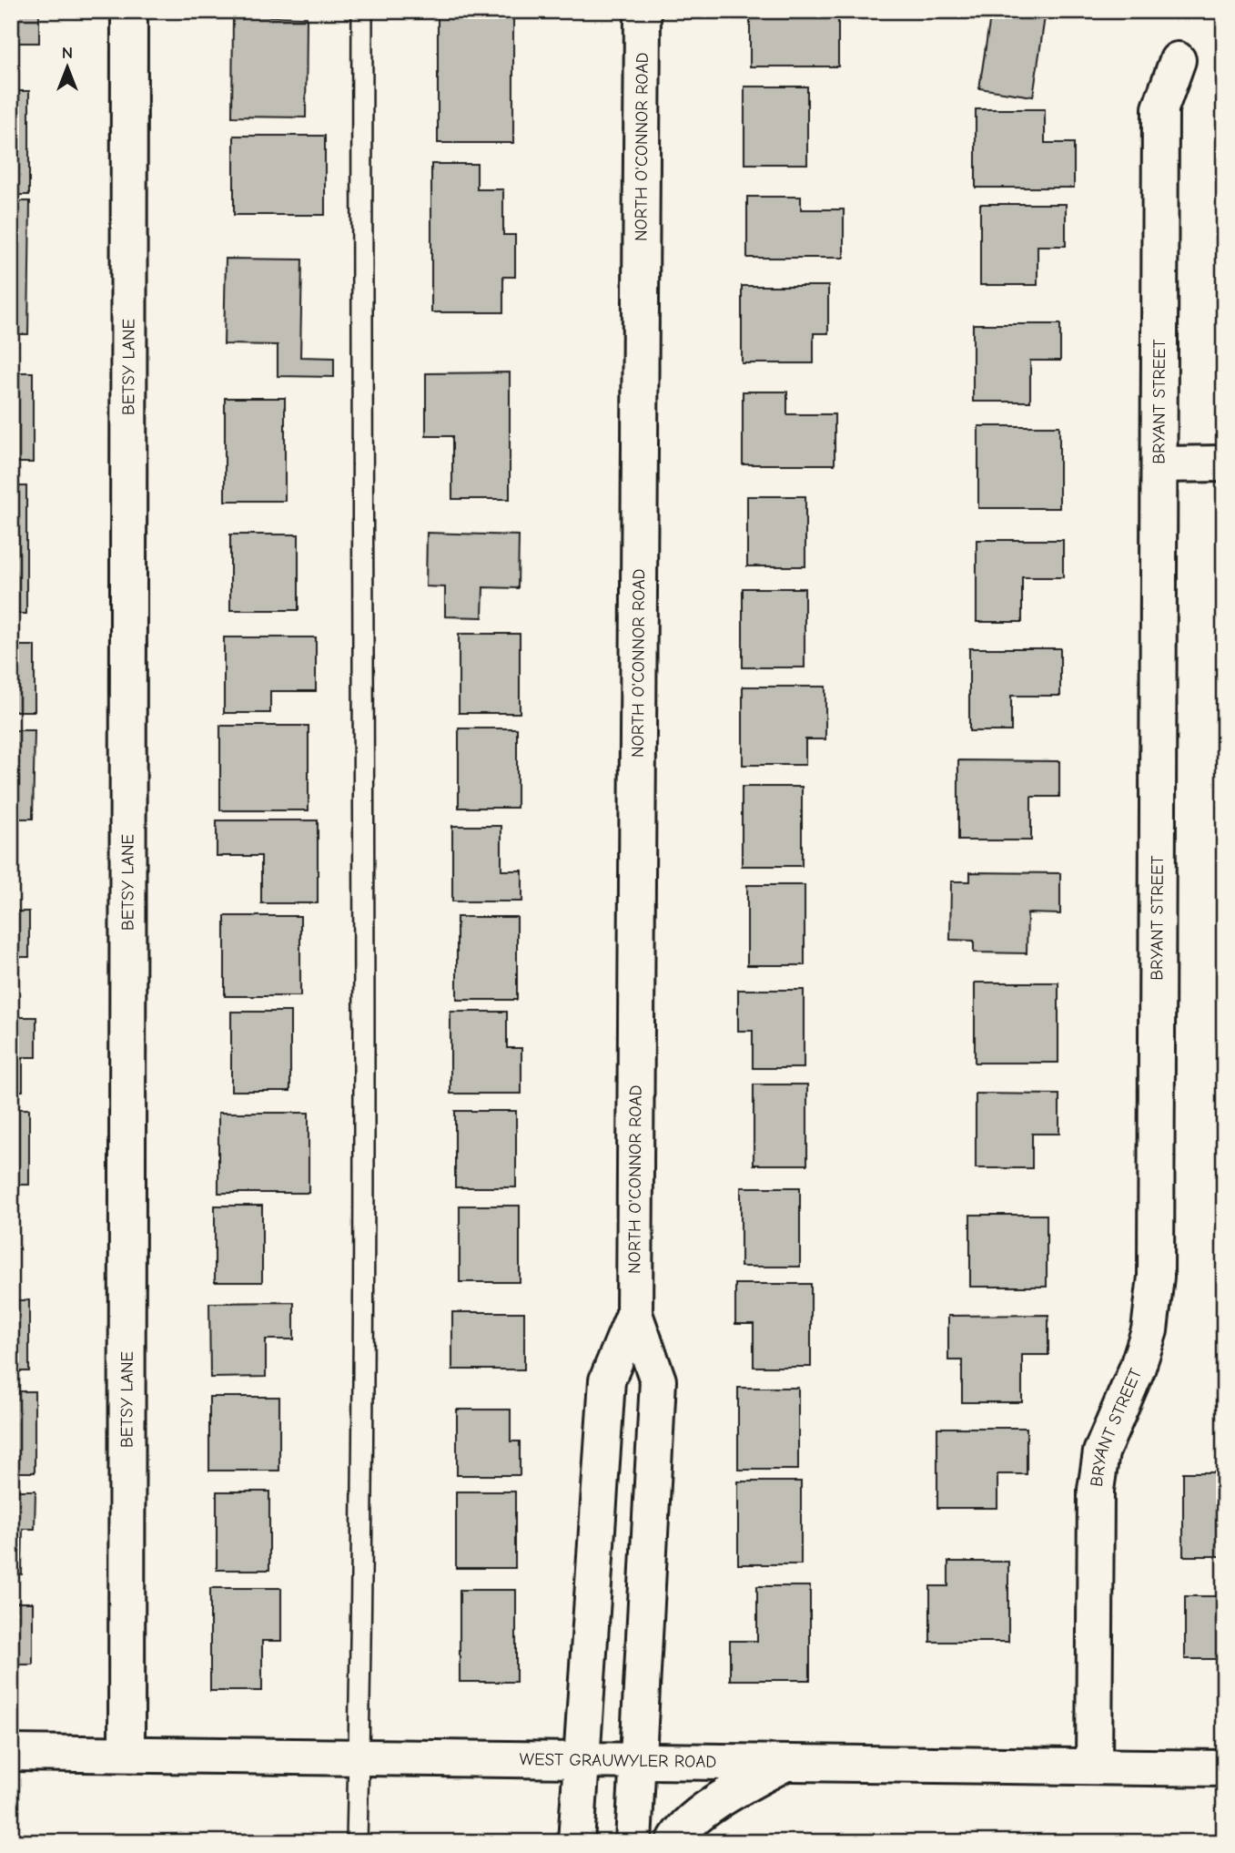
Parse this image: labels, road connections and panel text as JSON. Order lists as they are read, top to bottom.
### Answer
{
  "streets": {
    "main road": [
      "NORTH O'CONNOR ROAD",
      "BETSY LANE",
      "BRYANT STREET",
      "WEST GRAUWYLER ROAD"
    ]
  },
  "crossings": [
    ["NORTH O'CONNOR ROAD", "WEST GRAUWYLER ROAD"],
    ["BETSY LANE", "WEST GRAUWYLER ROAD"],
    ["BRYANT STREET", "WEST GRAUWYLER ROAD"]
  ],
  "north": "top"
}
